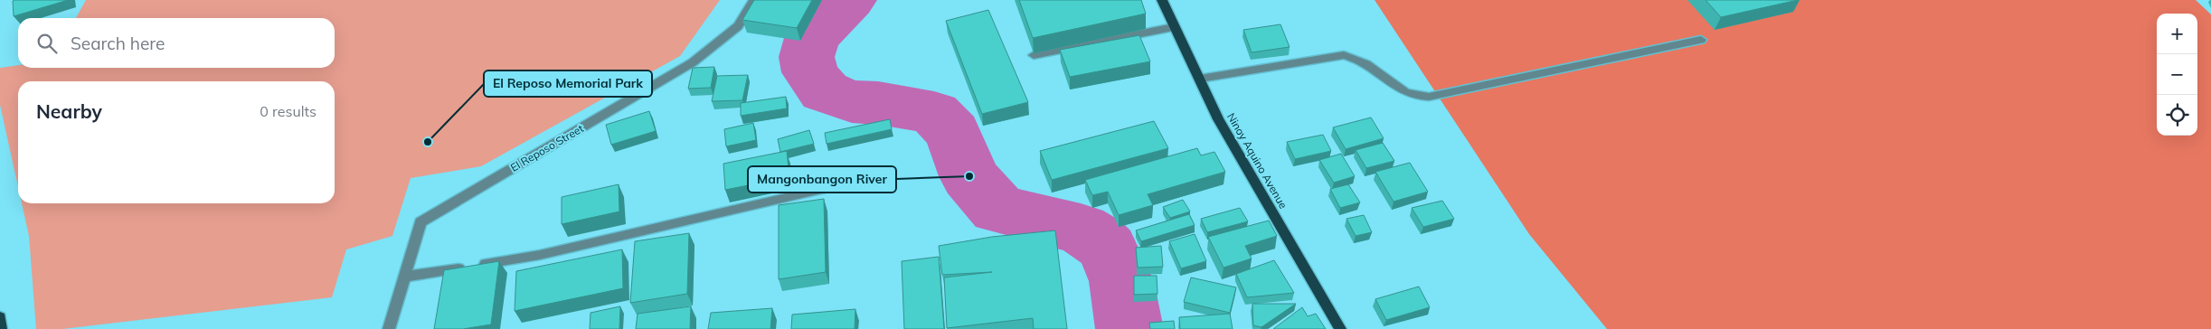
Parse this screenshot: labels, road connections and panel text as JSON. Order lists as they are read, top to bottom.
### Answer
{
  "streets": {
    "main road": ["Ninoy Aquino Avenue"],
    "street": ["El Reposo Street"]
  },
  "places": ["El Reposo Memorial Park", "Mangonbangon River"],
  "page": {
    "map_buttons": ["+", "−"],
    "search": "Search here",
    "heading": ["Nearby", "0 results"]
  }
}
